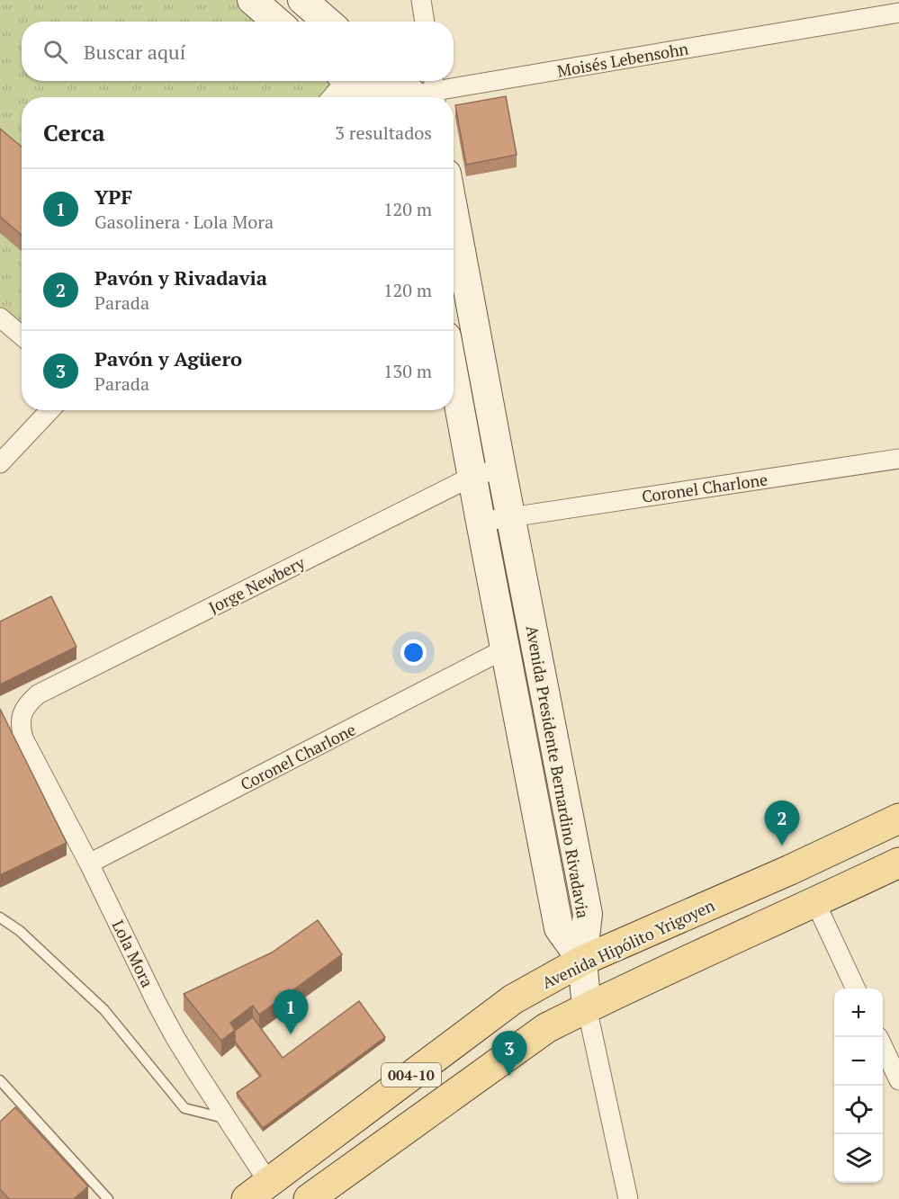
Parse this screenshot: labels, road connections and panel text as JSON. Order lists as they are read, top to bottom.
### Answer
{
  "streets": {
    "main road": ["Avenida Presidente Bernardino Rivadavia", "Avenida Hipólito Yrigoyen", "004-10"],
    "street": [
      "Moisés Lebensohn",
      "Coronel Charlone",
      "Jorge Newbery",
      "Lola Mora"
    ]
  },
  "crossings": [
    ["Coronel Charlone", "Avenida Presidente Bernardino Rivadavia"],
    ["Coronel Charlone", "Lola Mora"],
    ["Jorge Newbery", "Avenida Presidente Bernardino Rivadavia"],
    ["Jorge Newbery", "Lola Mora"],
    ["Avenida Presidente Bernardino Rivadavia", "Avenida Hipólito Yrigoyen"],
    ["Avenida Hipólito Yrigoyen", "Lola Mora"]
  ],
  "page": {
    "search": "Buscar aquí",
    "heading": ["Cerca", "3 resultados"],
    "list": [
      {
        "mark": "1",
        "name": "YPF",
        "note": "Gasolinera · Lola Mora",
        "value": "120 m"
      },
      {
        "mark": "2",
        "name": "Pavón y Rivadavia",
        "note": "Parada",
        "value": "120 m"
      },
      {
        "mark": "3",
        "name": "Pavón y Agüero",
        "note": "Parada",
        "value": "130 m"
      }
    ],
    "pins": ["2", "1", "3"],
    "map_buttons": ["+", "−"]
  }
}
